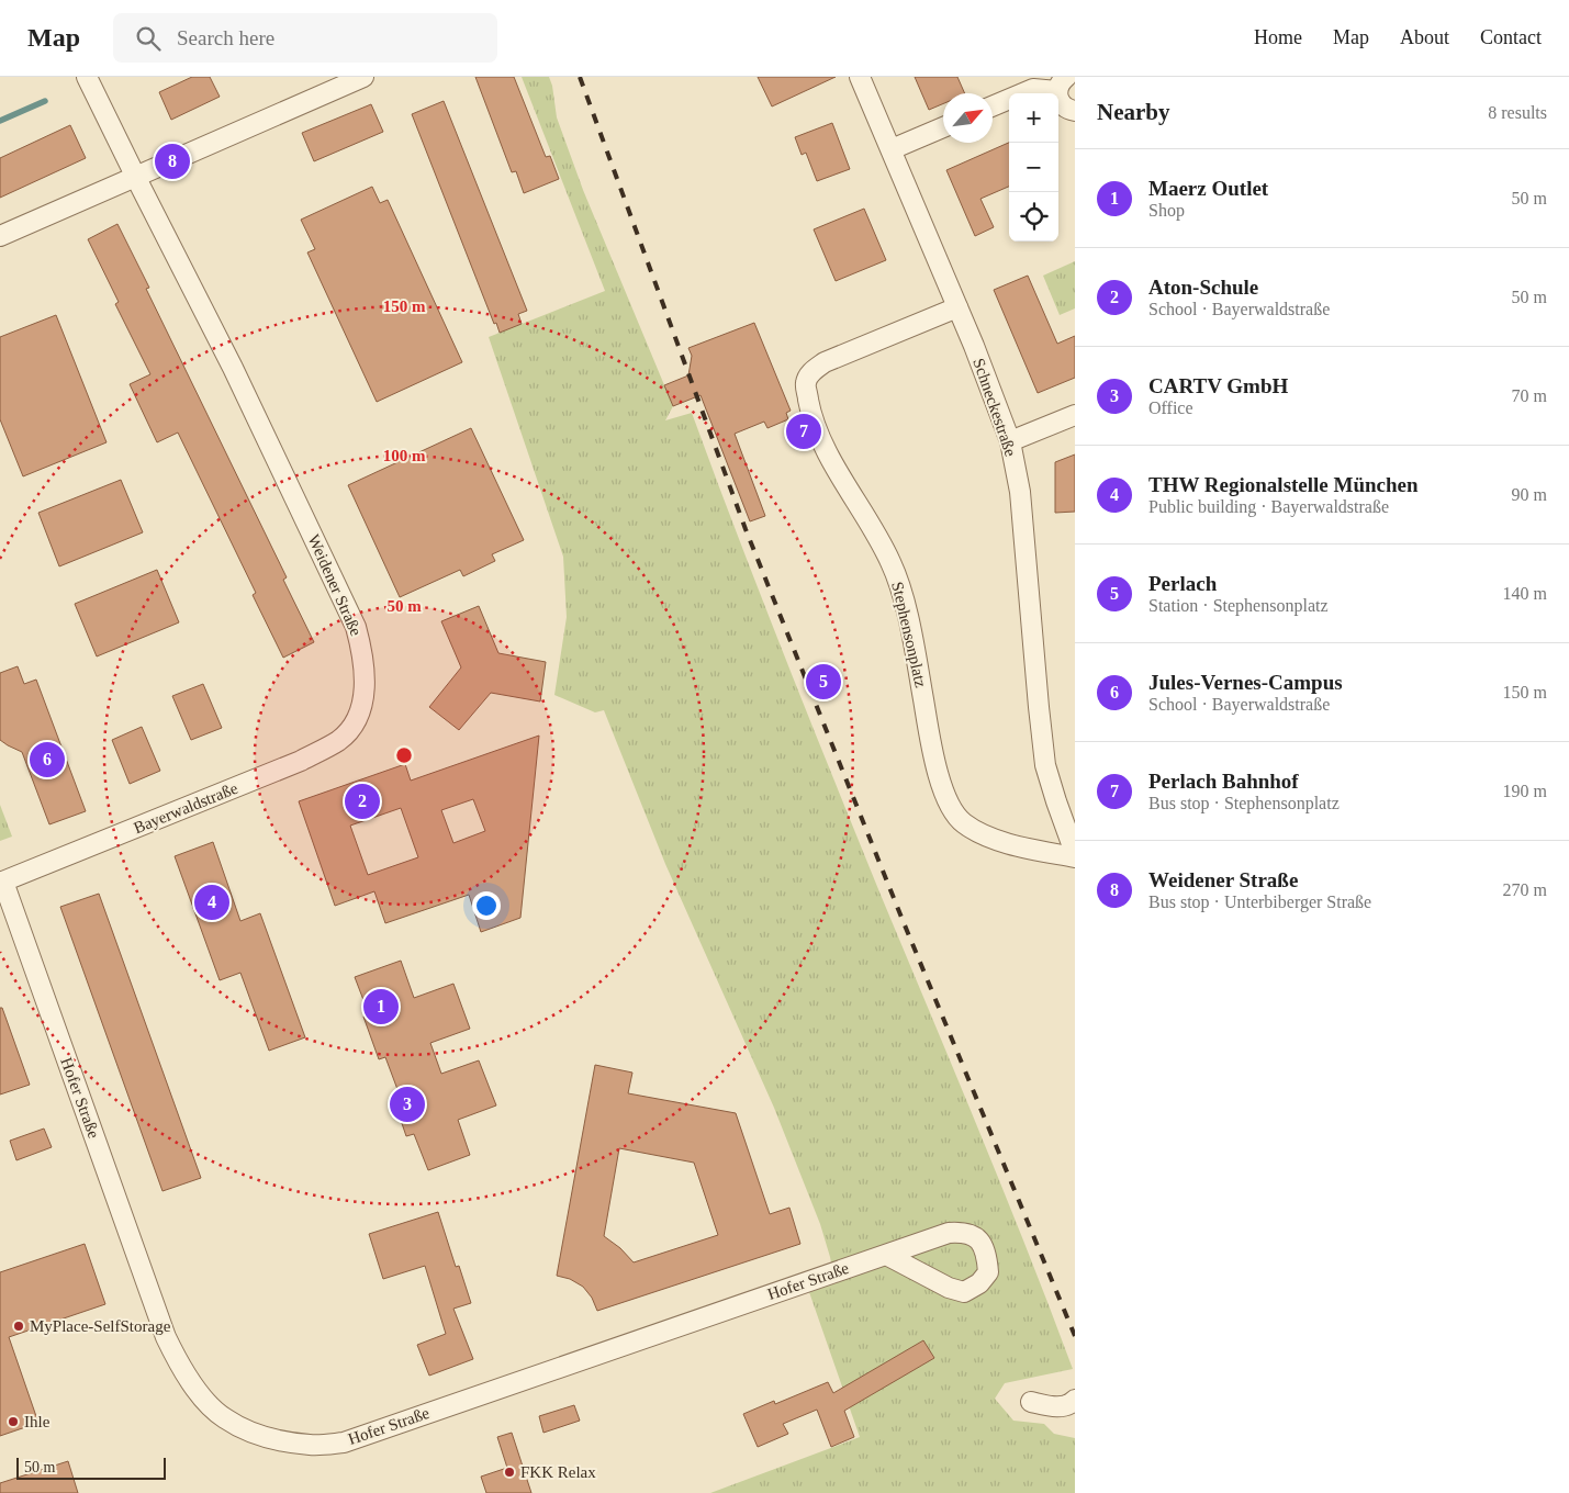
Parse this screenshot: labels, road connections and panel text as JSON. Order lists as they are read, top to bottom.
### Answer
{
  "streets": {
    "street": [
      "Schneckestraße",
      "Weidener Straße",
      "Stephensonplatz",
      "Bayerwaldstraße",
      "Hofer Straße"
    ]
  },
  "crossings": [
    ["Schneckestraße", "Stephensonplatz"],
    ["Weidener Straße", "Bayerwaldstraße"],
    ["Bayerwaldstraße", "Hofer Straße"]
  ],
  "places": ["MyPlace-SelfStorage", "Ihle", "FKK Relax"],
  "scale_bar": "50 m",
  "north": "top right",
  "page": {
    "header": "Map",
    "search": "Search here",
    "nav": [
      "Home",
      "Map",
      "About",
      "Contact"
    ],
    "heading": ["Nearby", "8 results"],
    "map_buttons": ["+", "−"],
    "pins": [
      "8",
      "7",
      "5",
      "6",
      "2",
      "4",
      "1",
      "3"
    ],
    "list": [
      {
        "mark": "1",
        "name": "Maerz Outlet",
        "note": "Shop",
        "value": "50 m"
      },
      {
        "mark": "2",
        "name": "Aton-Schule",
        "note": "School · Bayerwaldstraße",
        "value": "50 m"
      },
      {
        "mark": "3",
        "name": "CARTV GmbH",
        "note": "Office",
        "value": "70 m"
      },
      {
        "mark": "4",
        "name": "THW Regionalstelle München",
        "note": "Public building · Bayerwaldstraße",
        "value": "90 m"
      },
      {
        "mark": "5",
        "name": "Perlach",
        "note": "Station · Stephensonplatz",
        "value": "140 m"
      },
      {
        "mark": "6",
        "name": "Jules-Vernes-Campus",
        "note": "School · Bayerwaldstraße",
        "value": "150 m"
      },
      {
        "mark": "7",
        "name": "Perlach Bahnhof",
        "note": "Bus stop · Stephensonplatz",
        "value": "190 m"
      },
      {
        "mark": "8",
        "name": "Weidener Straße",
        "note": "Bus stop · Unterbiberger Straße",
        "value": "270 m"
      }
    ],
    "scale": "50 m"
  },
  "rings": ["150 m", "100 m", "50 m"]
}
